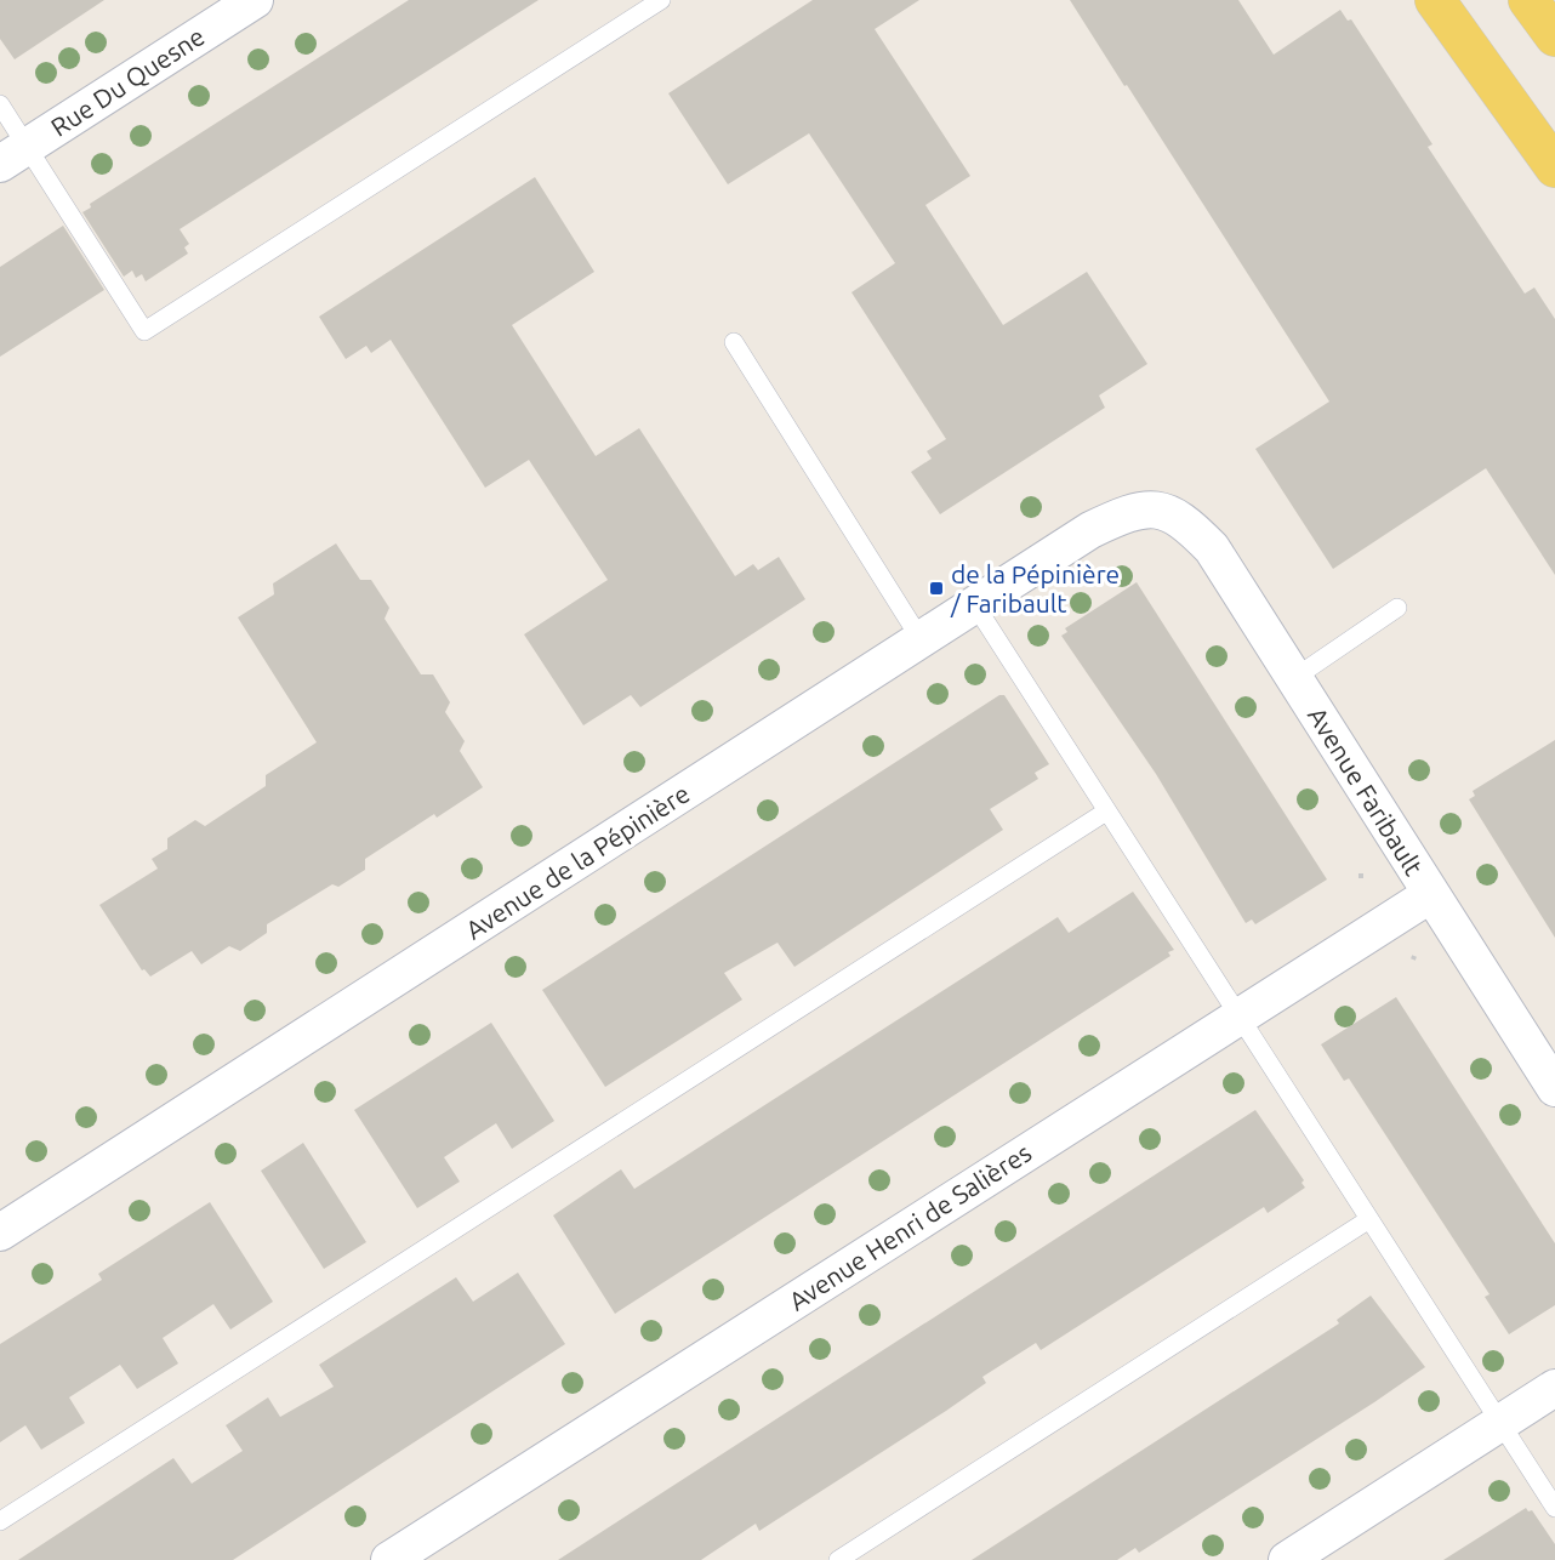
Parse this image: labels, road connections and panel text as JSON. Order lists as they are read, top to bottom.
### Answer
{
  "streets": {
    "street": [
      "Rue Du Quesne",
      "Avenue Faribault",
      "Avenue de la Pépinière",
      "Avenue Henri de Salières"
    ]
  },
  "crossings": [
    ["Avenue Faribault", "Avenue de la Pépinière"],
    ["Avenue Faribault", "Avenue Henri de Salières"]
  ],
  "places": {
    "transit": ["de la Pépinière / Faribault"]
  }
}
